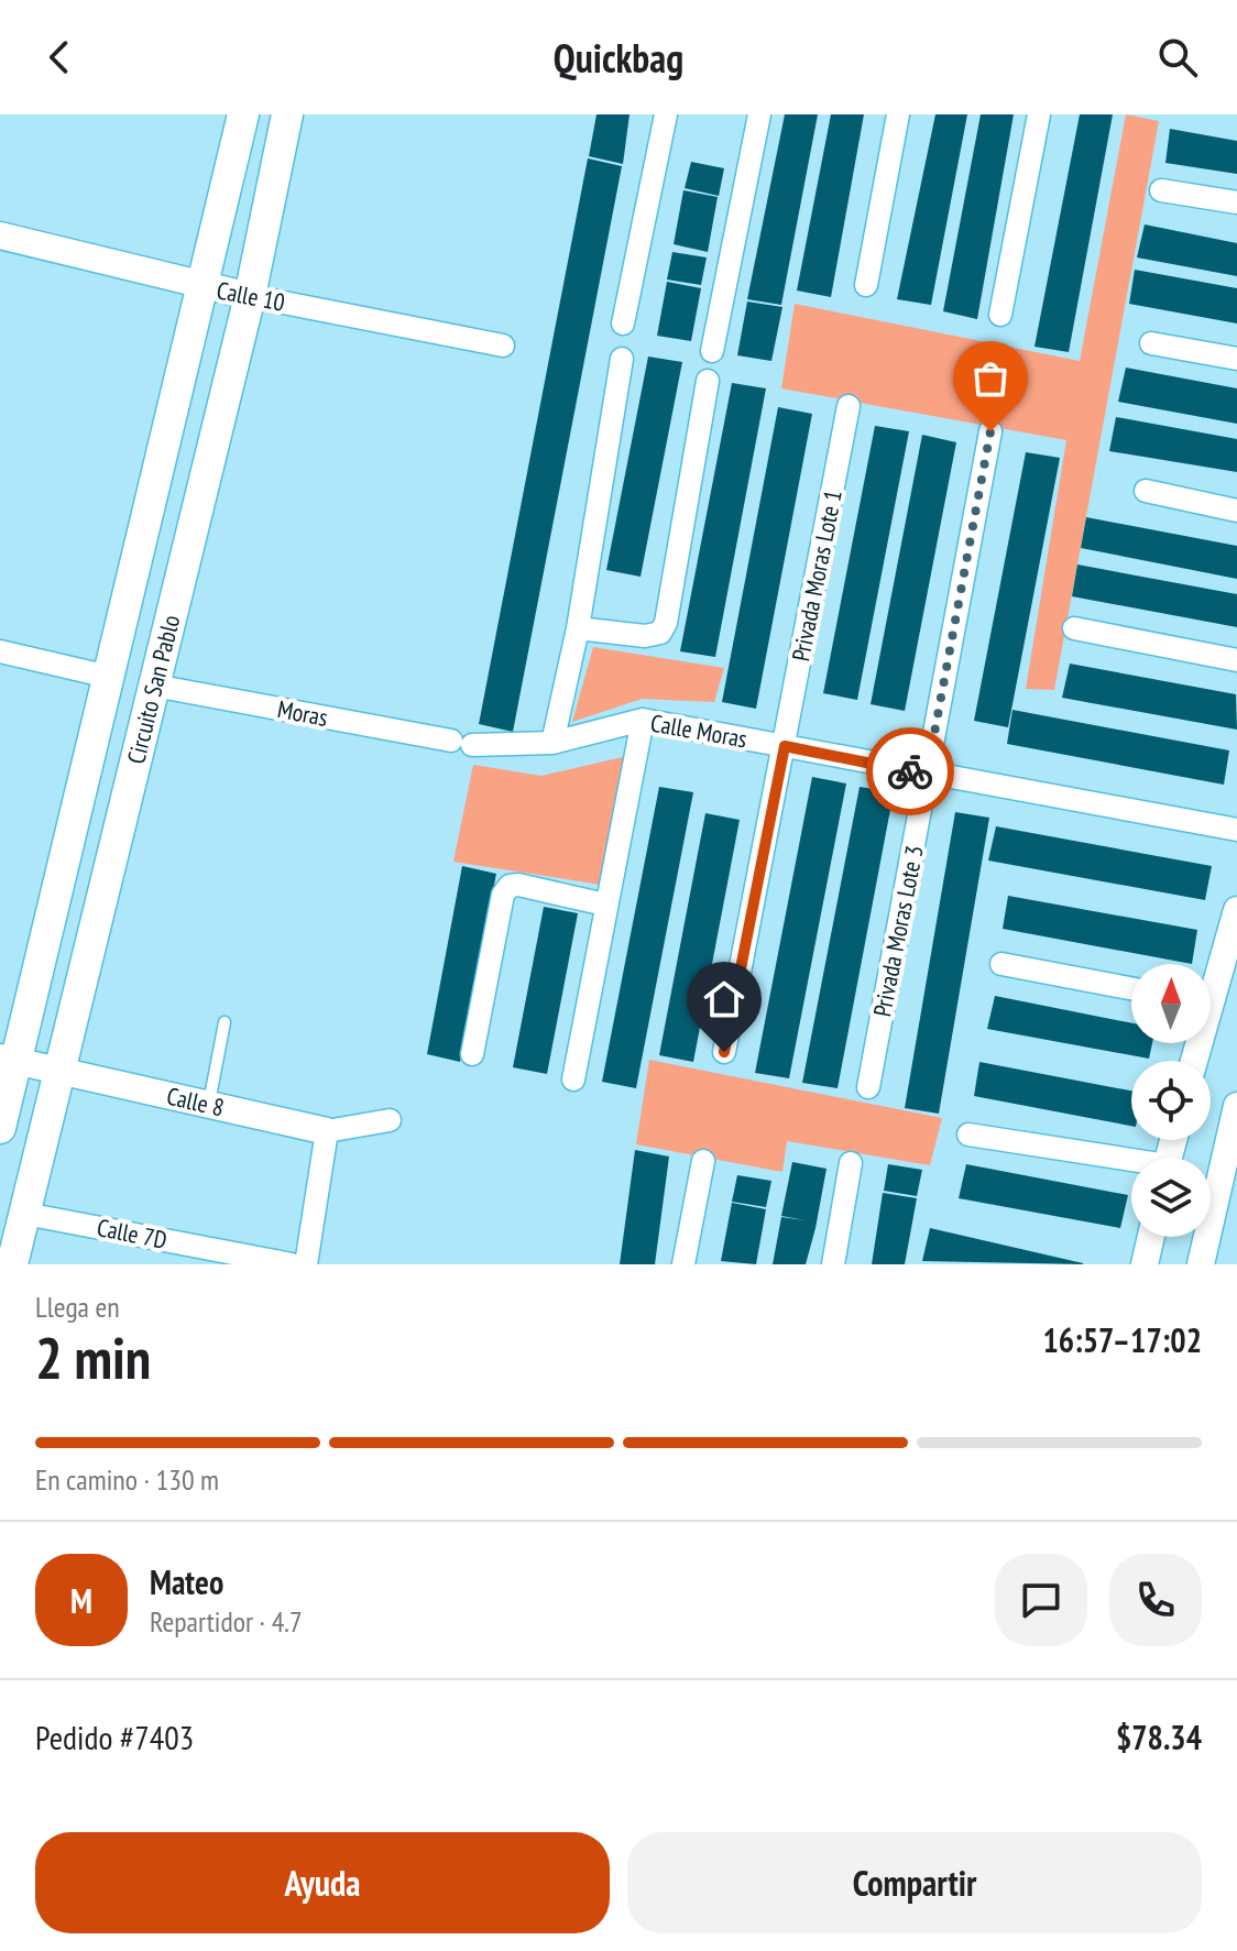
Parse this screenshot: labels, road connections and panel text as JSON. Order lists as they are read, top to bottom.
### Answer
{
  "streets": {
    "main road": ["Circuito San Pablo"],
    "street": [
      "Calle 10",
      "Privada Moras Lote 1",
      "Moras",
      "Calle Moras",
      "Privada Moras Lote 3",
      "Calle 8",
      "Calle 7D"
    ]
  },
  "crossings": [
    ["Calle 10", "Circuito San Pablo"],
    ["Privada Moras Lote 1", "Calle Moras"],
    ["Circuito San Pablo", "Moras"],
    ["Circuito San Pablo", "Calle 8"],
    ["Circuito San Pablo", "Calle 7D"],
    ["Moras", "Calle Moras"],
    ["Calle Moras", "Privada Moras Lote 3"]
  ],
  "north": "top",
  "page": {
    "header": "Quickbag",
    "heading": ["2 min", "Llega en", "16:57–17:02"],
    "panel": [
      "Mateo",
      "Repartidor · 4.7",
      "Pedido #7403",
      "$78.34"
    ],
    "bar": "En camino · 130 m",
    "round": "M",
    "buttons": ["Ayuda", "Compartir"]
  }
}
